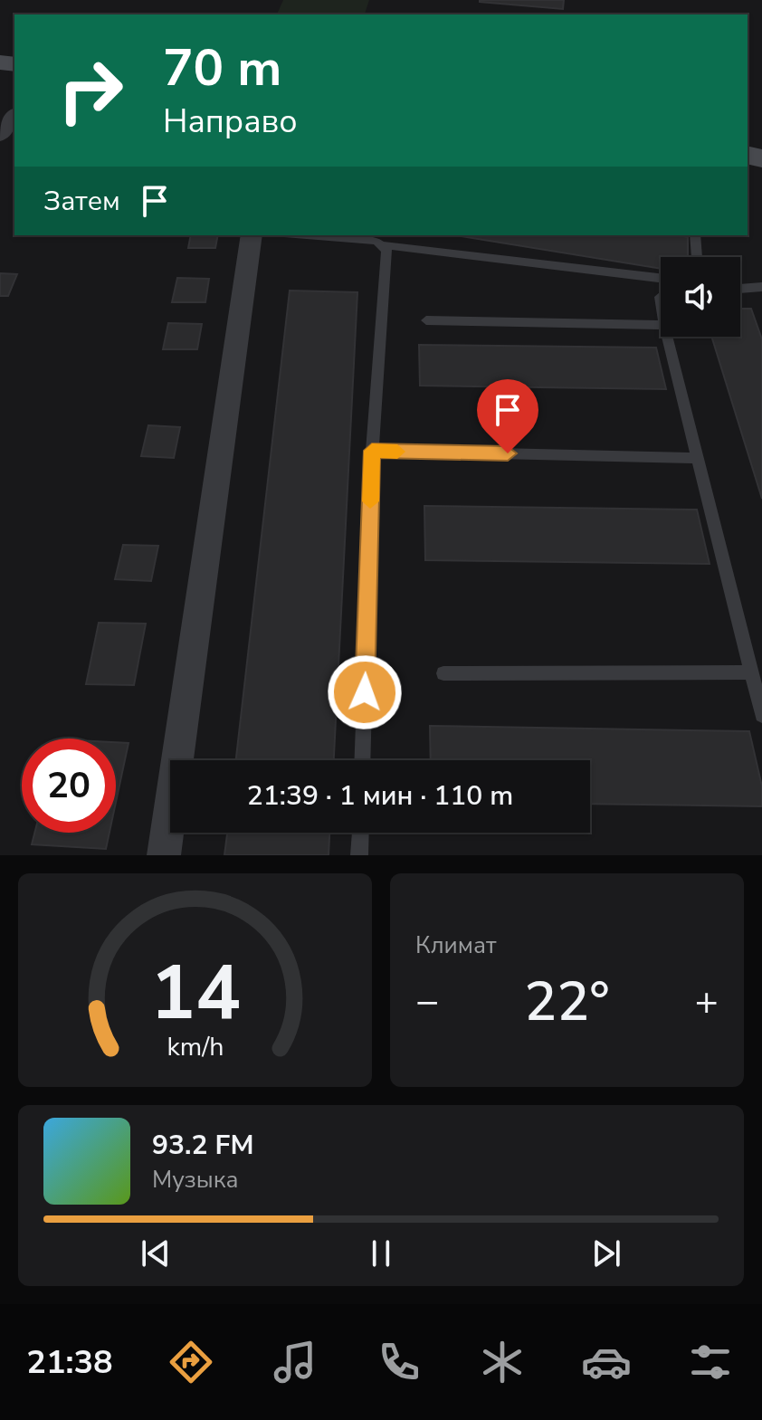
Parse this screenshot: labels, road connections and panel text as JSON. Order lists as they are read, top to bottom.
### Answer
{
  "page": {
    "turn": ["70 m", "Направо"],
    "then": "Затем",
    "limit": "20",
    "trip": "21:39 · 1 мин · 110 m",
    "tile": "Климат",
    "heat": ["−", "22°", "+"],
    "song": ["93.2 FM", "Музыка"],
    "tabs": "21:38",
    "gauge": ["14", "km/h"]
  }
}
